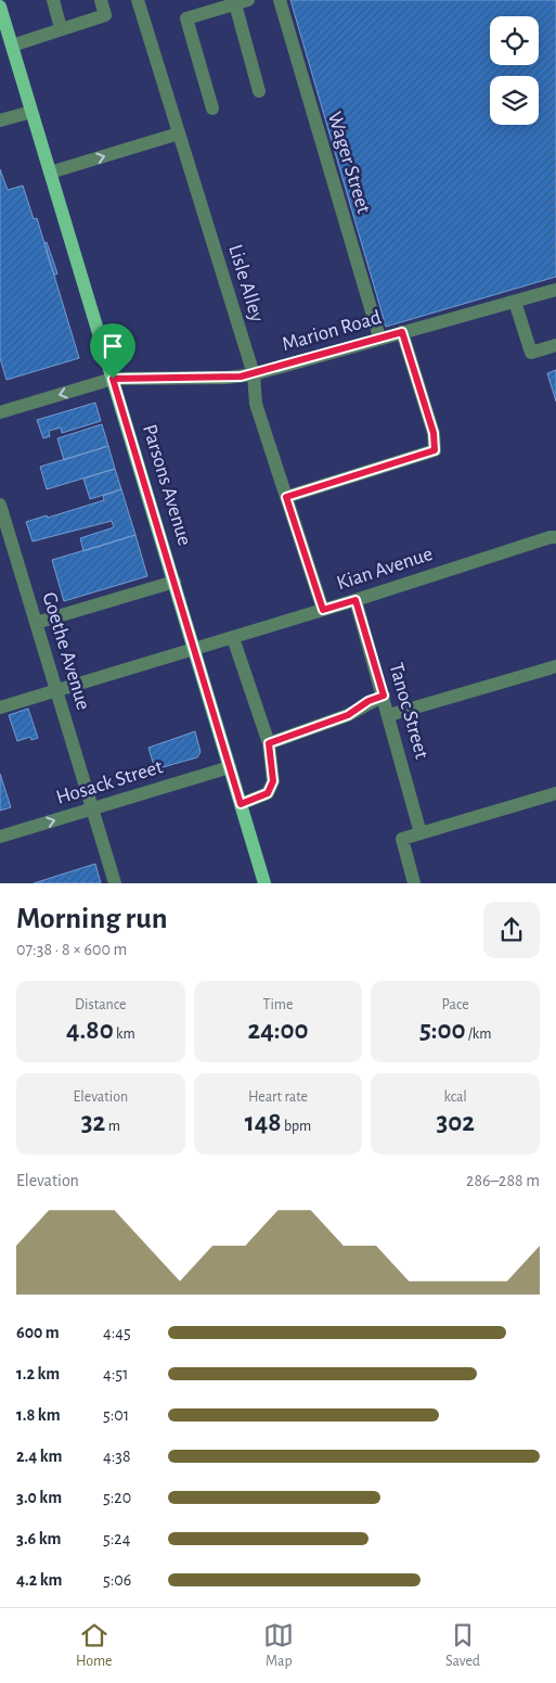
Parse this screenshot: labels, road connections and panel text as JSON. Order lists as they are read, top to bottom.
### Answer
{
  "streets": {
    "main road": ["Parsons Avenue"],
    "street": [
      "Wager Street",
      "Lisle Alley",
      "Marion Road",
      "Kian Avenue",
      "Goethe Avenue",
      "Tanoc Street",
      "Hosack Street"
    ]
  },
  "crossings": [
    ["Wager Street", "Marion Road"],
    ["Lisle Alley", "Marion Road"],
    ["Lisle Alley", "Kian Avenue"],
    ["Marion Road", "Parsons Avenue"],
    ["Parsons Avenue", "Kian Avenue"],
    ["Parsons Avenue", "Hosack Street"],
    ["Kian Avenue", "Goethe Avenue"],
    ["Kian Avenue", "Tanoc Street"],
    ["Goethe Avenue", "Hosack Street"]
  ],
  "one_way": ["Hosack Street"],
  "page": {
    "heading": ["Morning run", "07:38 · 8 × 600 m"],
    "stats": [
      ["Distance", "4.80 km"],
      ["Time", "24:00"],
      ["Pace", "5:00 /km"],
      ["Elevation", "32 m"],
      ["Heart rate", "148 bpm"],
      ["kcal", "302"]
    ],
    "chart": ["Elevation", "286–288 m"],
    "list": [
      {
        "name": "600 m",
        "note": "4:45"
      },
      {
        "name": "1.2 km",
        "note": "4:51"
      },
      {
        "name": "1.8 km",
        "note": "5:01"
      },
      {
        "name": "2.4 km",
        "note": "4:38"
      },
      {
        "name": "3.0 km",
        "note": "5:20"
      },
      {
        "name": "3.6 km",
        "note": "5:24"
      },
      {
        "name": "4.2 km",
        "note": "5:06"
      }
    ],
    "tabs": ["Home", "Map", "Saved"]
  }
}
